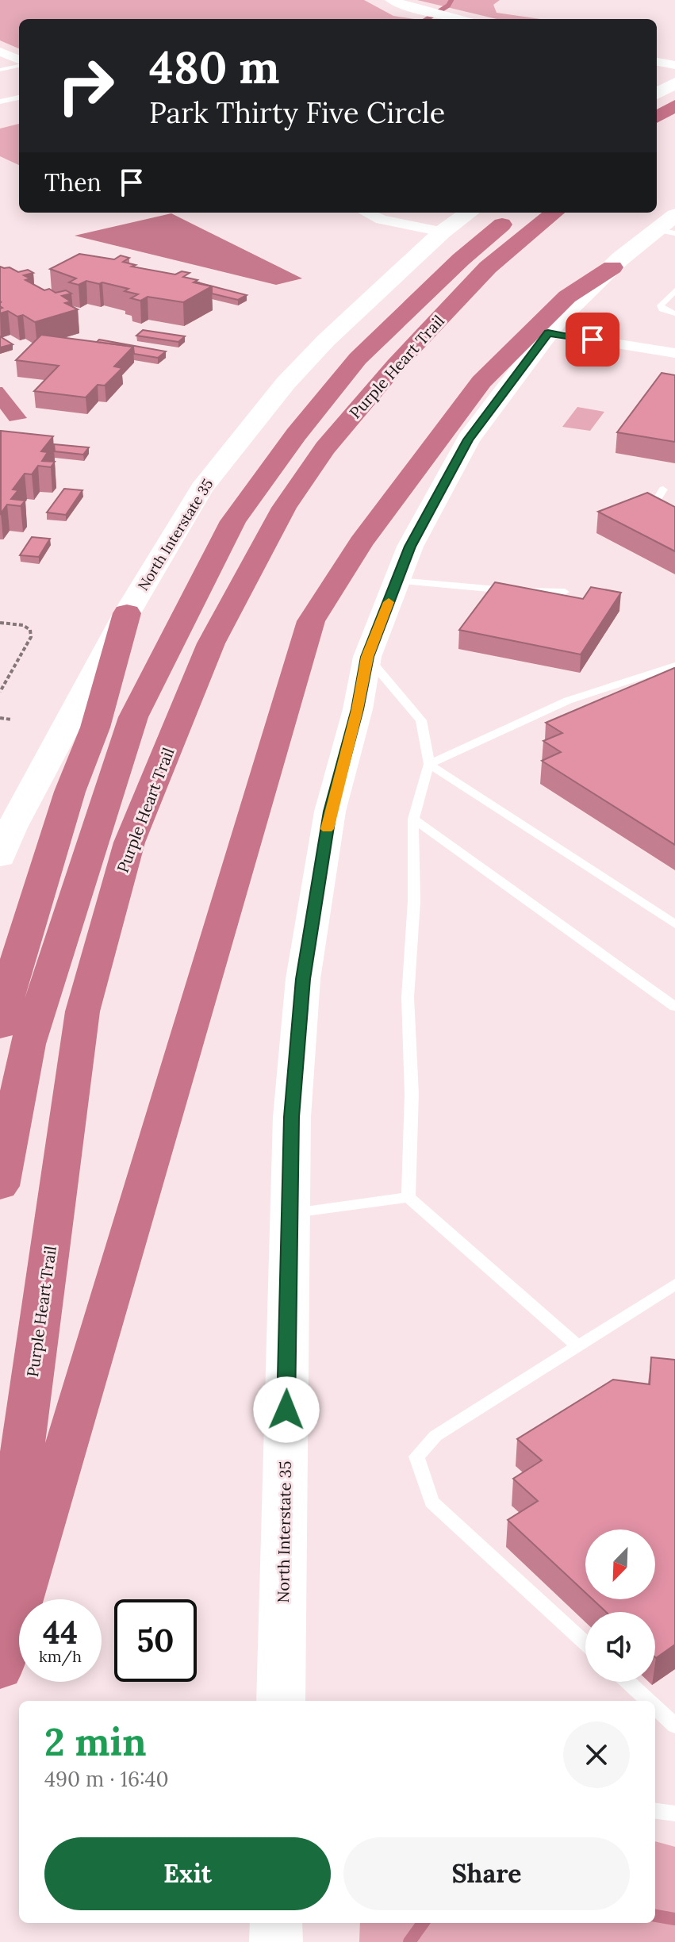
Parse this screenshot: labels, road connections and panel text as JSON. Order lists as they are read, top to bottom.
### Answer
{
  "streets": {
    "highway": ["Purple Heart Trail"],
    "main road": ["North Interstate 35"]
  },
  "north": "bottom left",
  "page": {
    "turn": ["480 m", "Park Thirty Five Circle"],
    "then": "Then",
    "speed": "44 km/h",
    "limit": "50",
    "heading": ["2 min", "490 m · 16:40"],
    "buttons": ["Exit", "Share"]
  }
}
